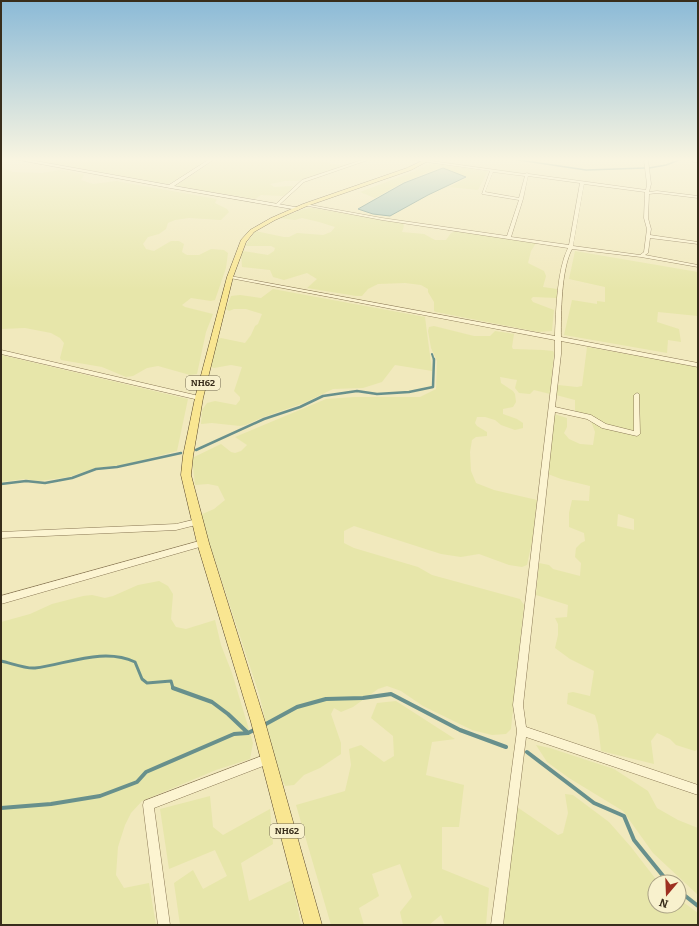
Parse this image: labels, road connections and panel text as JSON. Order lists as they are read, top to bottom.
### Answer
{
  "streets": {
    "main road": ["NH62"]
  },
  "north": "bottom"
}
